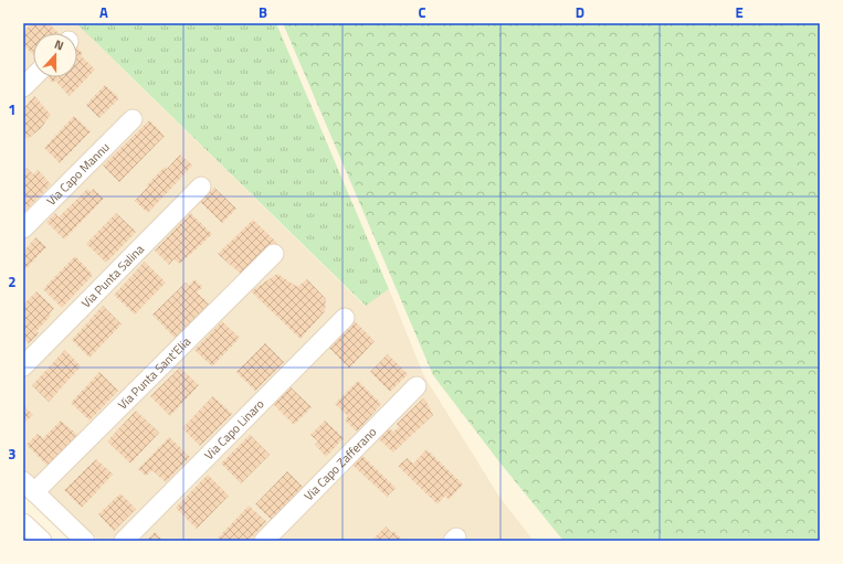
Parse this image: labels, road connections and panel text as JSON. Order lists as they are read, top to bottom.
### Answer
{
  "streets": {
    "street": [
      "Via Capo Mannu",
      "Via Punta Salina",
      "Via Punta Sant'Elia",
      "Via Capo Linaro",
      "Via Capo Zafferano"
    ]
  },
  "north": "top",
  "grid": {
    "columns": [
      "A",
      "B",
      "C",
      "D",
      "E"
    ],
    "rows": ["1", "2", "3"]
  }
}
